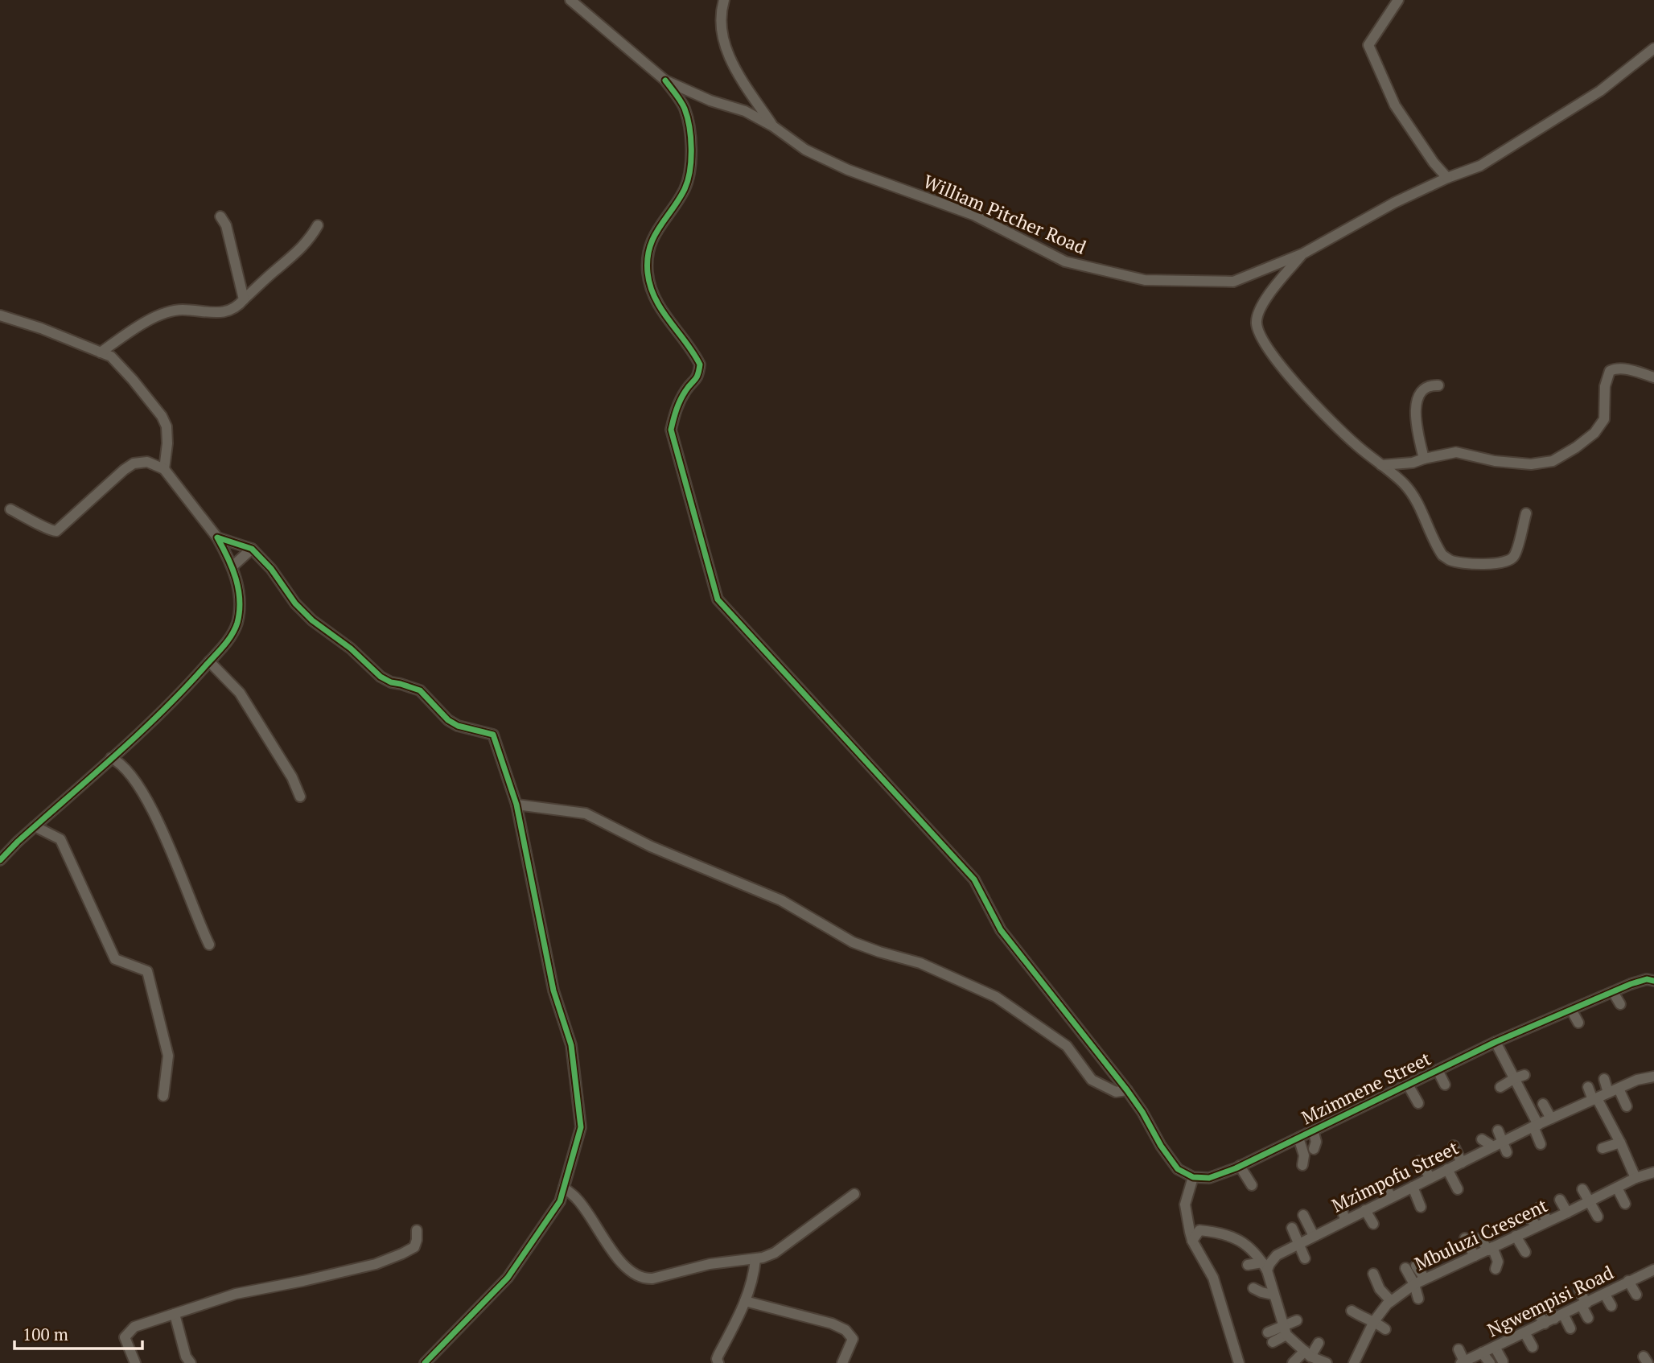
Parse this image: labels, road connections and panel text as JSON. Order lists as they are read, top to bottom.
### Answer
{
  "streets": {
    "street": [
      "William Pitcher Road",
      "Mzimnene Street",
      "Mzimpofu Street",
      "Mbuluzi Crescent",
      "Ngwempisi Road"
    ]
  },
  "scale_bar": "100 m"
}
